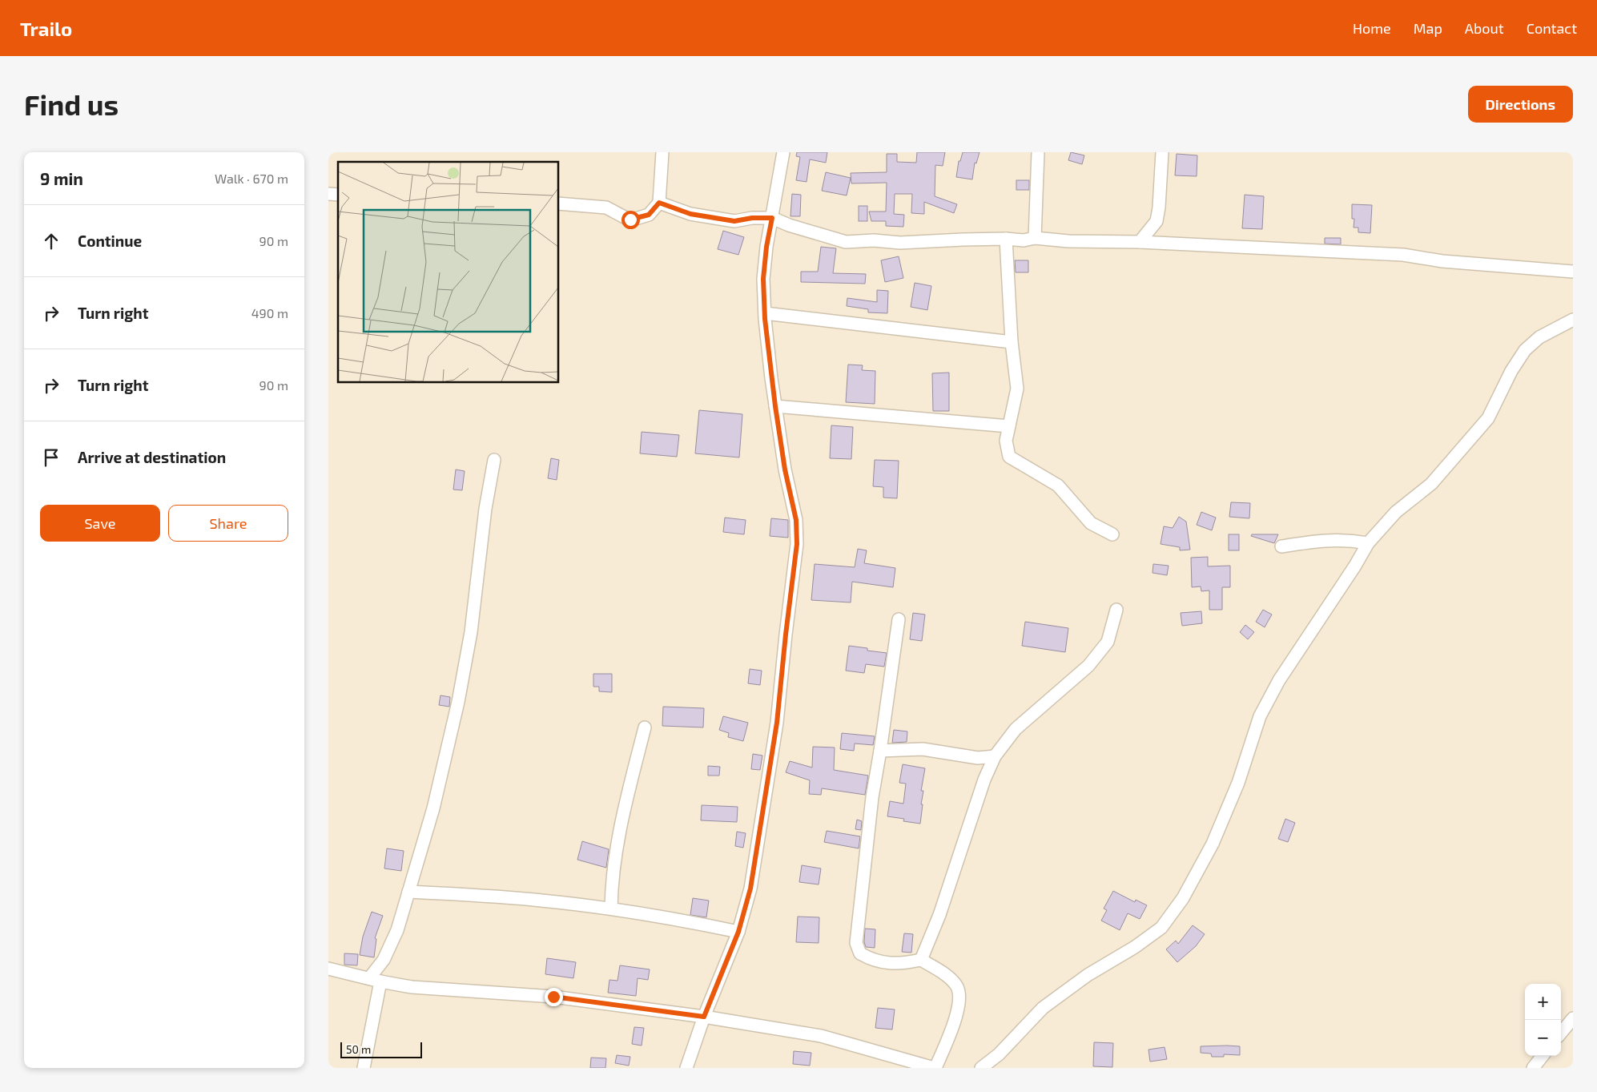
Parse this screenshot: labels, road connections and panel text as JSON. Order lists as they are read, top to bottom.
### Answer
{
  "scale_bar": "50 m",
  "page": {
    "header": "Trailo",
    "nav": [
      "Home",
      "Map",
      "About",
      "Contact"
    ],
    "buttons": [
      "Directions",
      ["Save", "Share"]
    ],
    "title": "Find us",
    "heading": ["9 min", "Walk · 670 m"],
    "list": [
      ["Continue", "90 m"],
      ["Turn right", "490 m"],
      ["Turn right", "90 m"],
      "Arrive at destination"
    ],
    "map_buttons": ["+", "−"],
    "scale": "50 m"
  }
}
